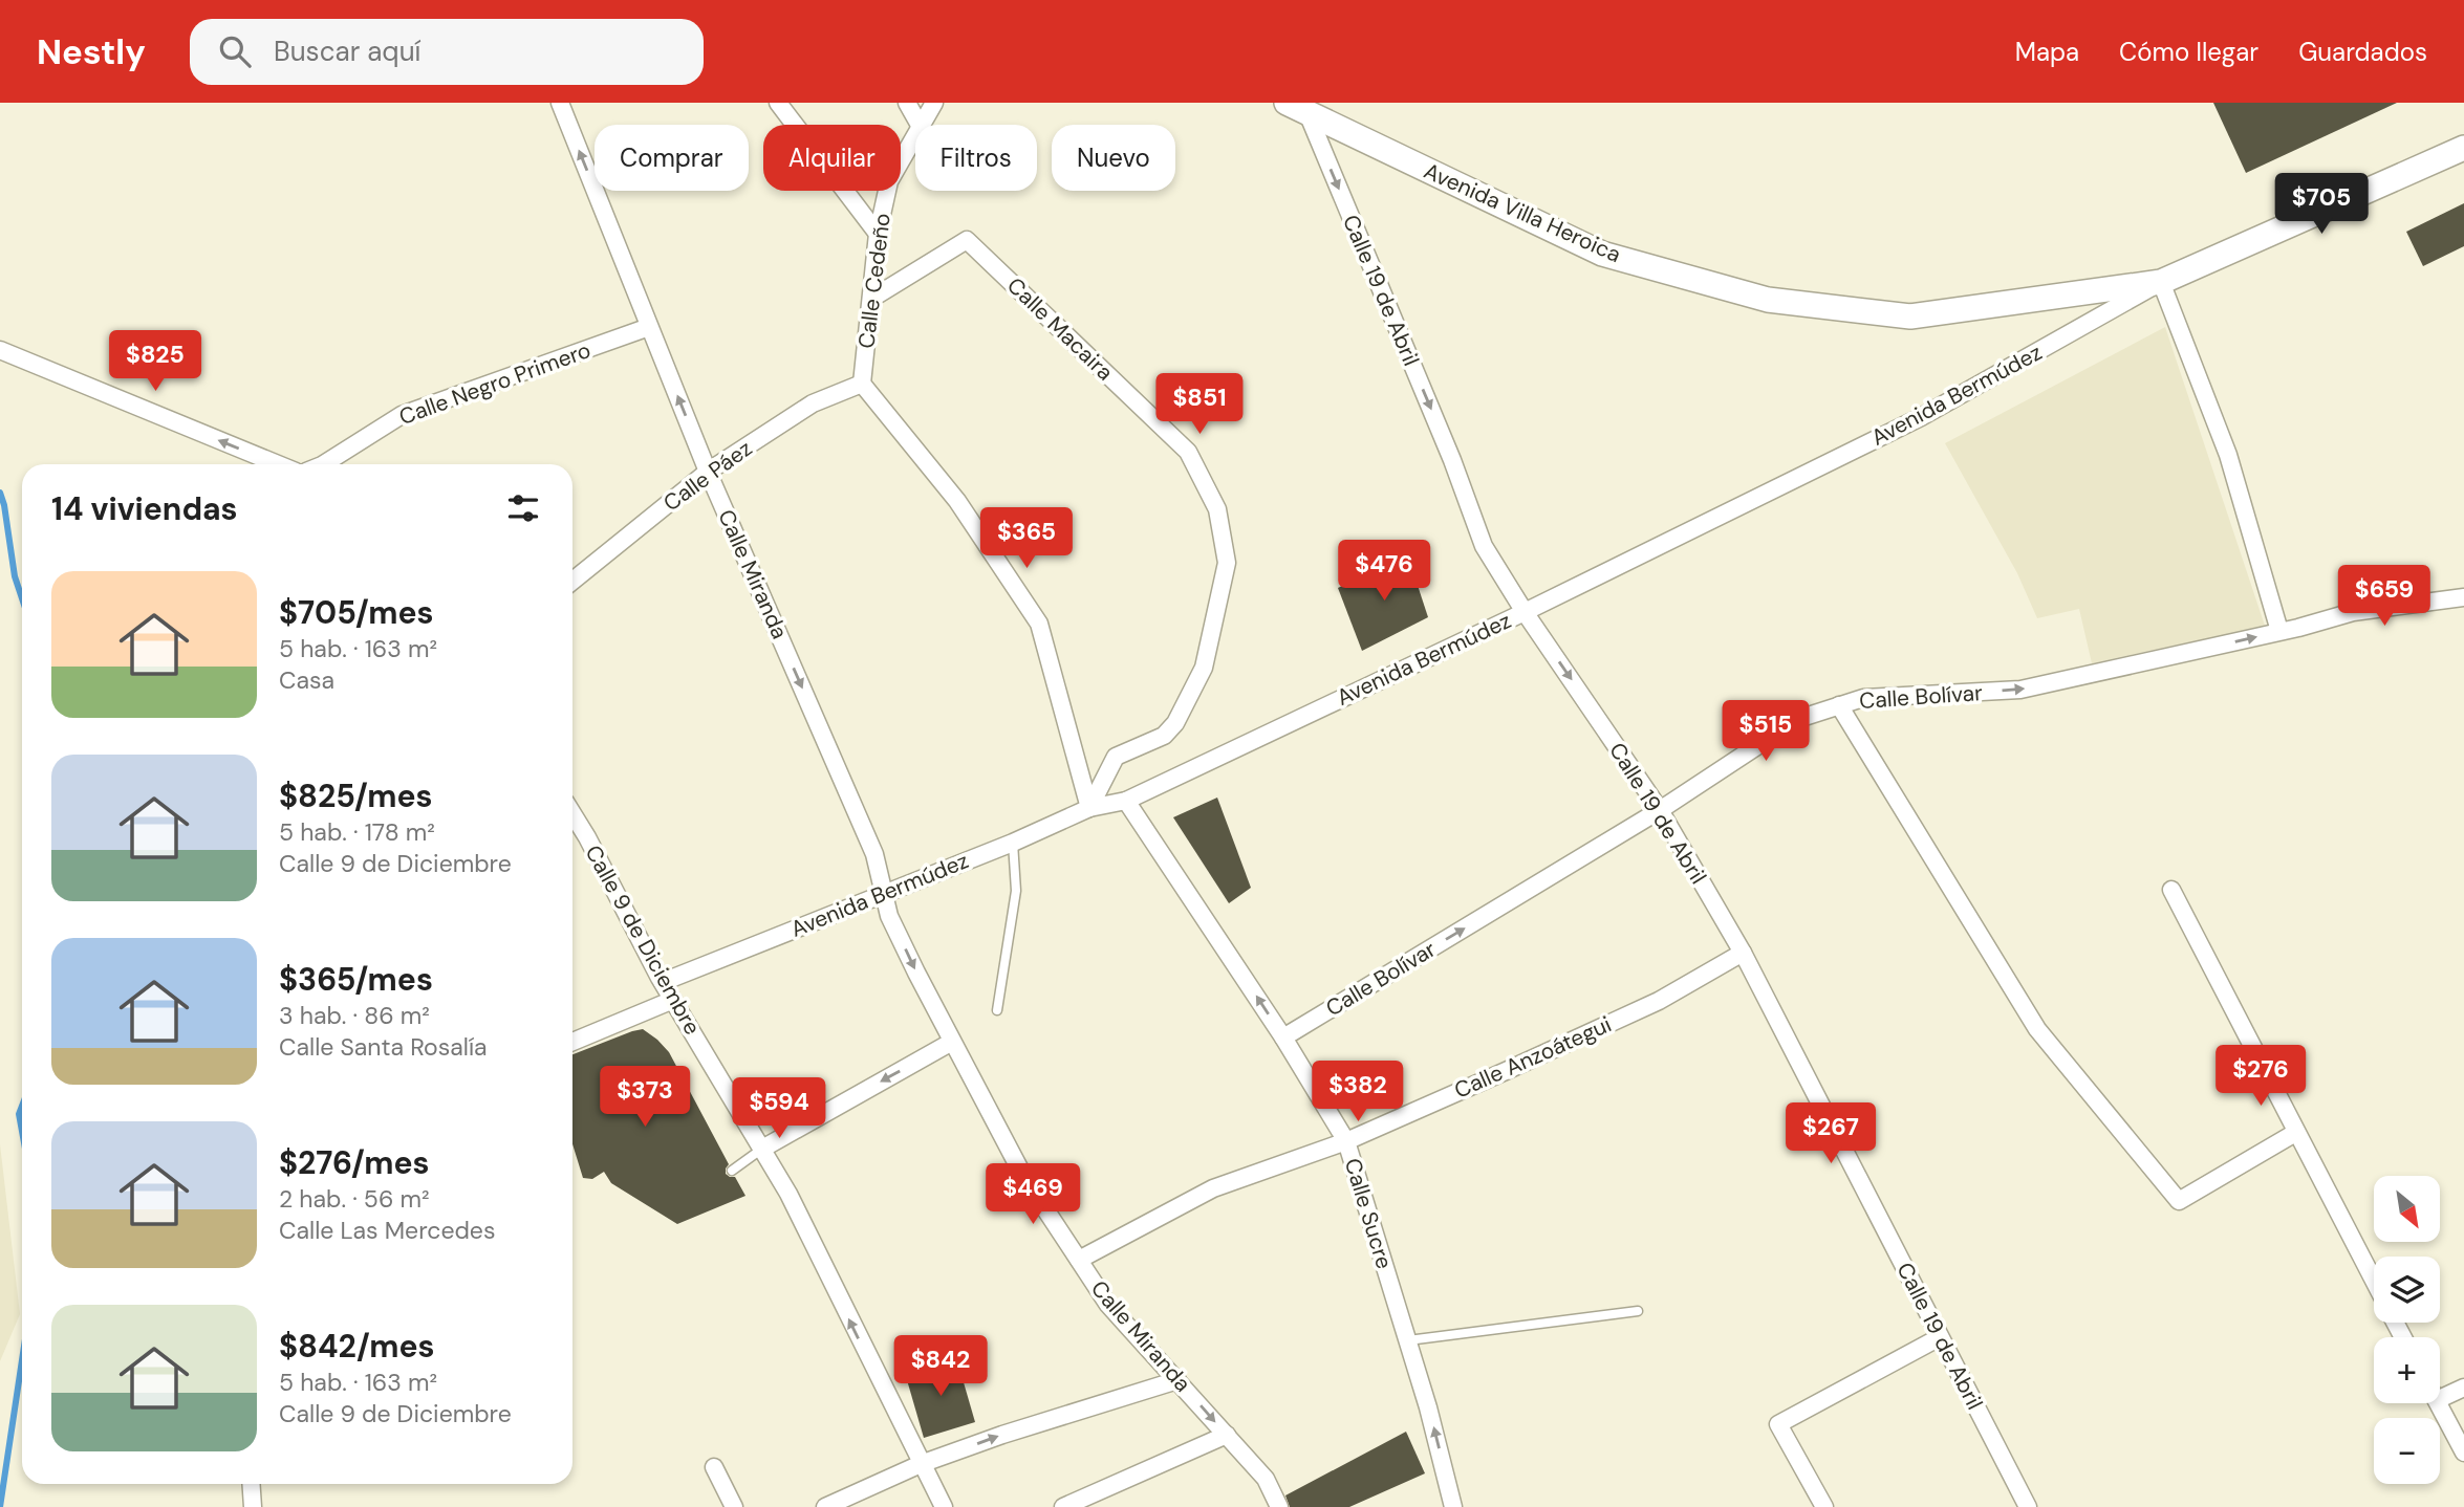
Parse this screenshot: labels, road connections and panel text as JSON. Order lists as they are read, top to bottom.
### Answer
{
  "streets": {
    "main road": ["Avenida Villa Heroica"],
    "street": [
      "Calle Cedeño",
      "Calle 19 de Abril",
      "Calle Macaira",
      "Calle Negro Primero",
      "Avenida Bermúdez",
      "Calle Páez",
      "Calle Miranda",
      "Calle Bolívar",
      "Calle 9 de Diciembre",
      "Calle Anzoátegui",
      "Calle Sucre"
    ]
  },
  "crossings": [
    ["Avenida Villa Heroica", "Calle 19 de Abril"],
    ["Avenida Villa Heroica", "Avenida Bermúdez"],
    ["Calle Cedeño", "Calle Macaira"],
    ["Calle Cedeño", "Calle Páez"],
    ["Calle 19 de Abril", "Avenida Bermúdez"],
    ["Calle 19 de Abril", "Calle Bolívar"],
    ["Calle 19 de Abril", "Calle Anzoátegui"],
    ["Calle Macaira", "Avenida Bermúdez"],
    ["Calle Negro Primero", "Calle Miranda"],
    ["Avenida Bermúdez", "Calle Miranda"],
    ["Avenida Bermúdez", "Calle 9 de Diciembre"],
    ["Avenida Bermúdez", "Calle Sucre"],
    ["Calle Páez", "Calle Miranda"],
    ["Calle Miranda", "Calle Anzoátegui"],
    ["Calle Bolívar", "Calle Sucre"],
    ["Calle Anzoátegui", "Calle Sucre"]
  ],
  "one_way": [
    "Calle 19 de Abril",
    "Calle Bolívar",
    "Calle 9 de Diciembre",
    "Calle Sucre"
  ],
  "north": "bottom right",
  "page": {
    "header": "Nestly",
    "search": "Buscar aquí",
    "nav": ["Mapa", "Cómo llegar", "Guardados"],
    "chip": [
      "Comprar",
      "Alquilar",
      "Filtros",
      "Nuevo"
    ],
    "price": [
      "$705",
      "$825",
      "$851",
      "$365",
      "$476",
      "$659",
      "$515",
      "$276",
      "$382",
      "$373",
      "$594",
      "$267",
      "$469",
      "$842"
    ],
    "heading": "14 viviendas",
    "list": [
      {
        "name": "$705/mes",
        "note": "5 hab. · 163 m² · Casa"
      },
      {
        "name": "$825/mes",
        "note": "5 hab. · 178 m² · Calle 9 de Diciembre"
      },
      {
        "name": "$365/mes",
        "note": "3 hab. · 86 m² · Calle Santa Rosalía"
      },
      {
        "name": "$276/mes",
        "note": "2 hab. · 56 m² · Calle Las Mercedes"
      },
      {
        "name": "$842/mes",
        "note": "5 hab. · 163 m² · Calle 9 de Diciembre"
      }
    ],
    "map_buttons": ["+", "−"]
  }
}
